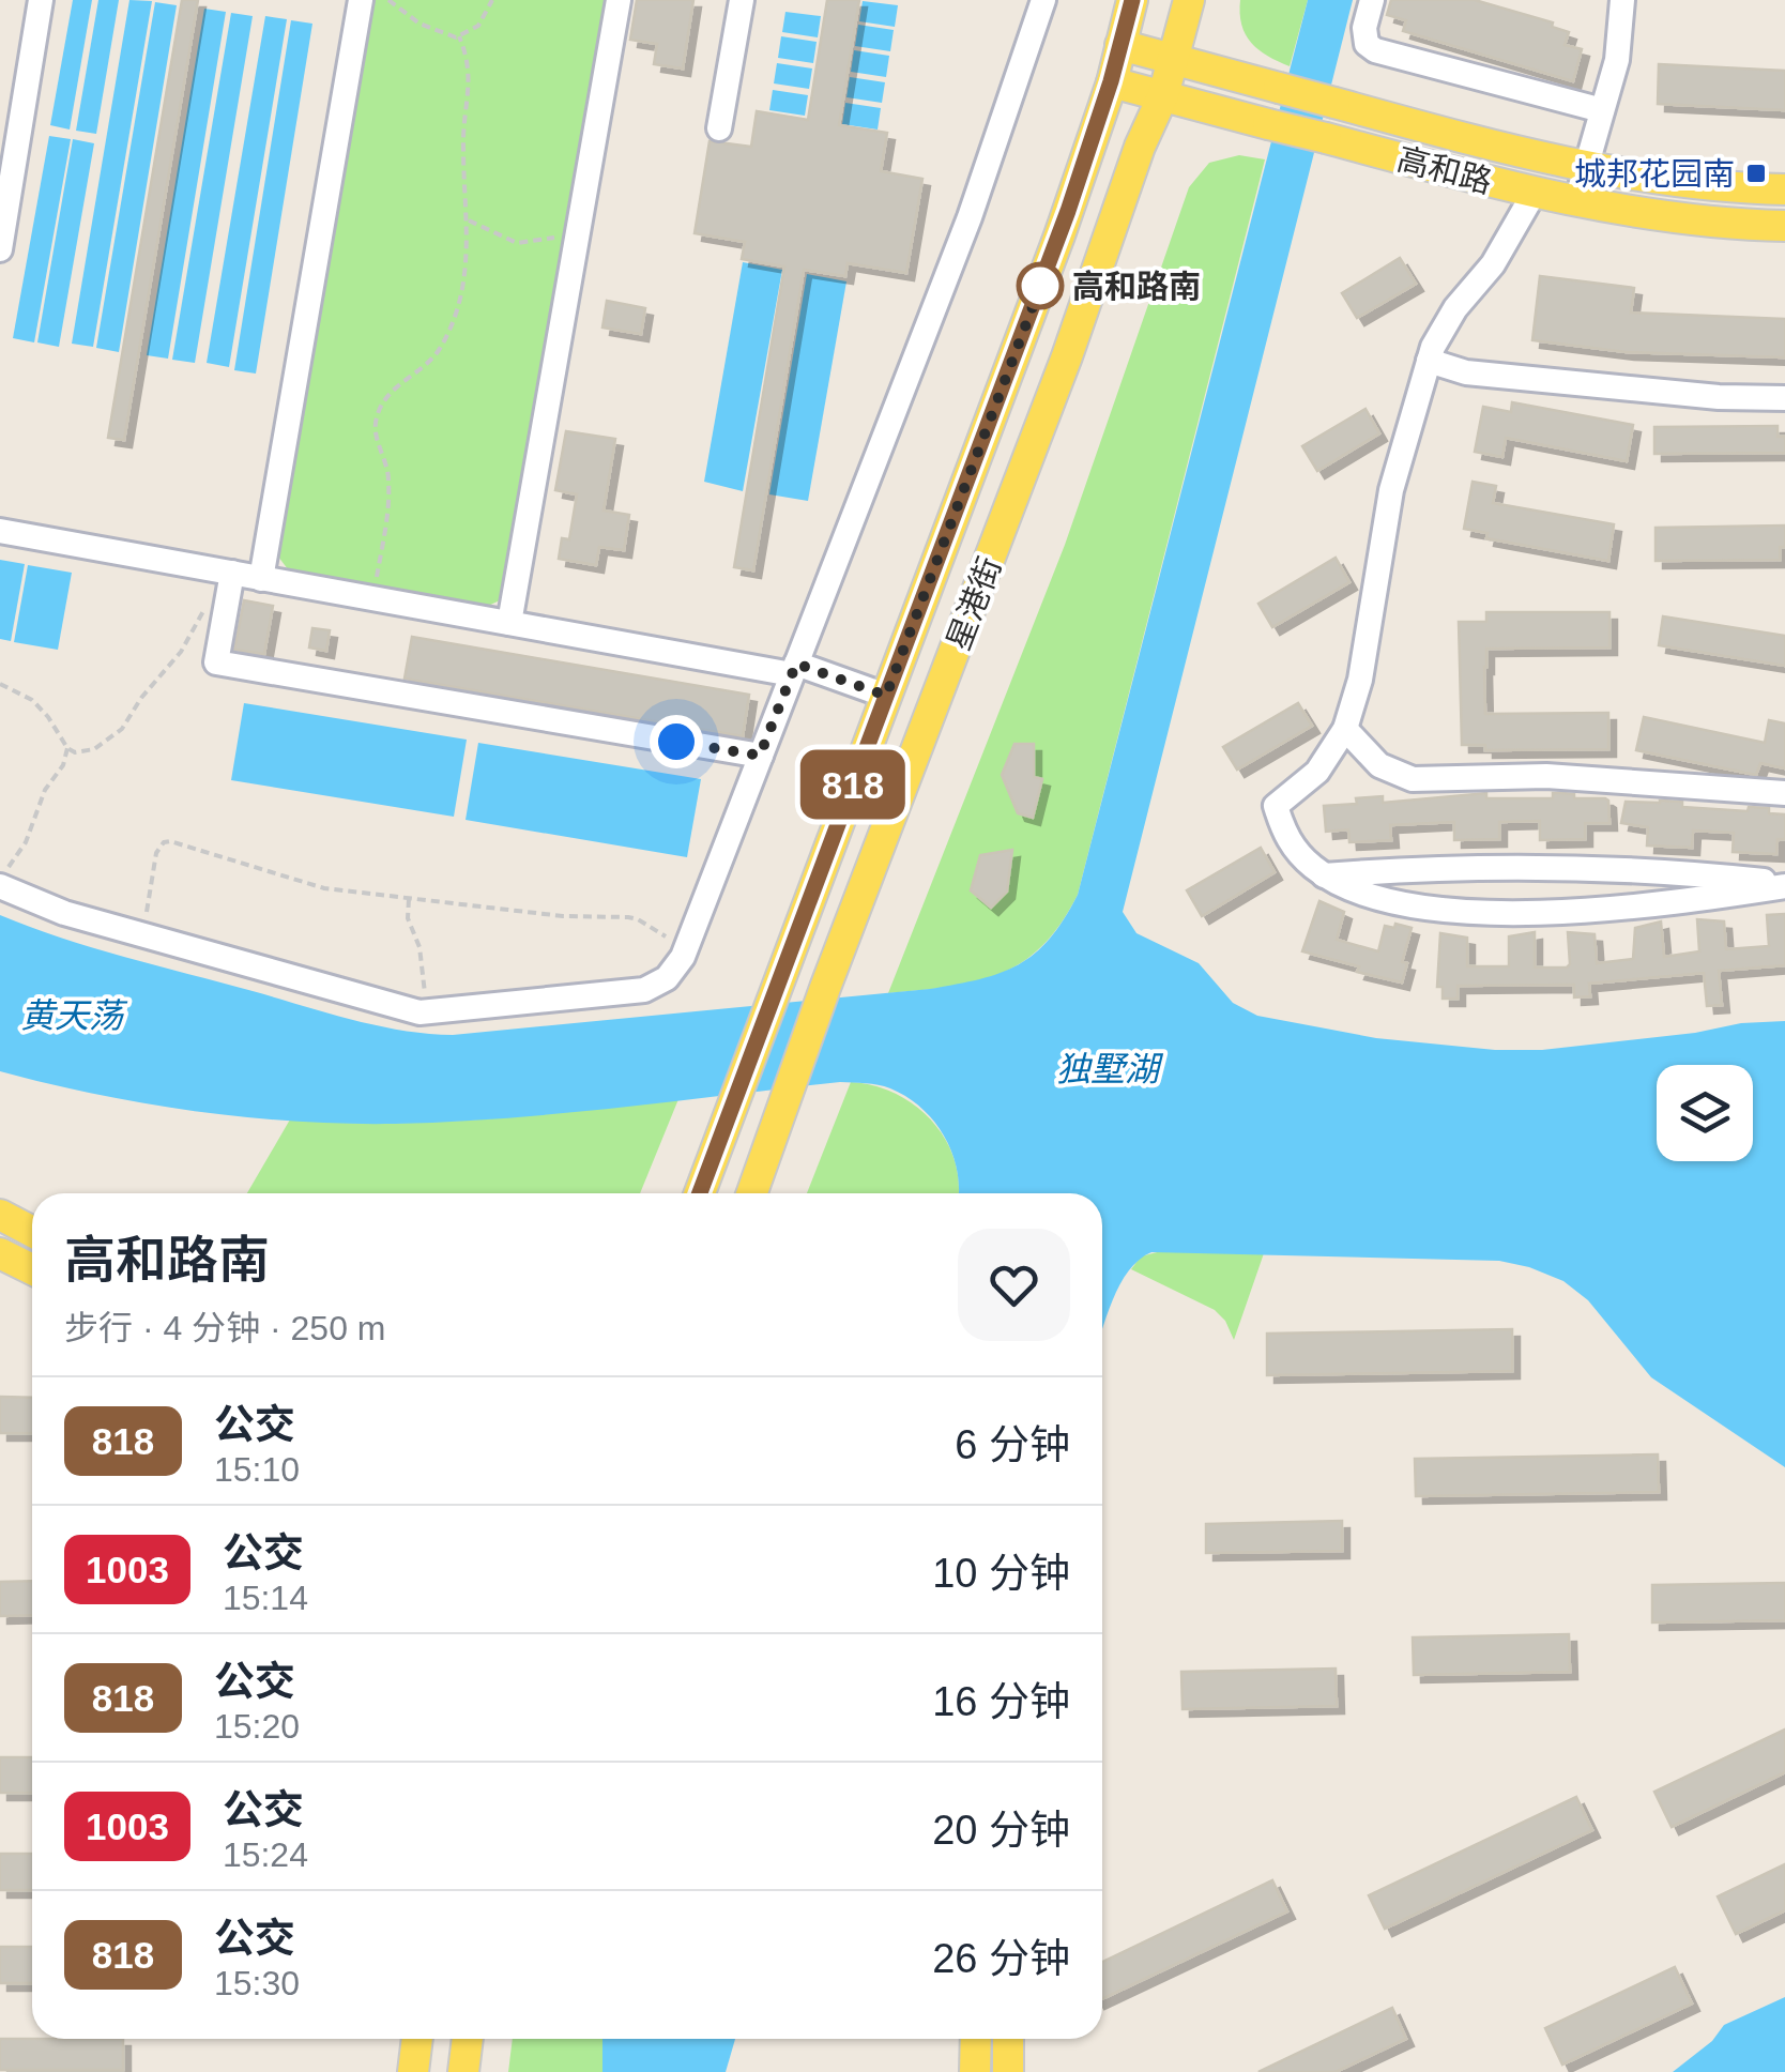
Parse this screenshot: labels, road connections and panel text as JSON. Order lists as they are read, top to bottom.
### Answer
{
  "streets": {
    "main road": ["高和路", "星港街"]
  },
  "crossings": [
    ["高和路", "星港街"]
  ],
  "water": ["黄天荡", "独墅湖"],
  "places": {
    "transit": ["城邦花园南"],
    "other": ["高和路南"]
  },
  "lines": ["bus line 818"],
  "page": {
    "on_map": "818",
    "heading": ["高和路南", "步行 · 4 分钟 · 250 m"],
    "list": [
      {
        "mark": "818",
        "name": "公交",
        "note": "15:10",
        "value": "6 分钟"
      },
      {
        "mark": "1003",
        "name": "公交",
        "note": "15:14",
        "value": "10 分钟"
      },
      {
        "mark": "818",
        "name": "公交",
        "note": "15:20",
        "value": "16 分钟"
      },
      {
        "mark": "1003",
        "name": "公交",
        "note": "15:24",
        "value": "20 分钟"
      },
      {
        "mark": "818",
        "name": "公交",
        "note": "15:30",
        "value": "26 分钟"
      }
    ]
  }
}
